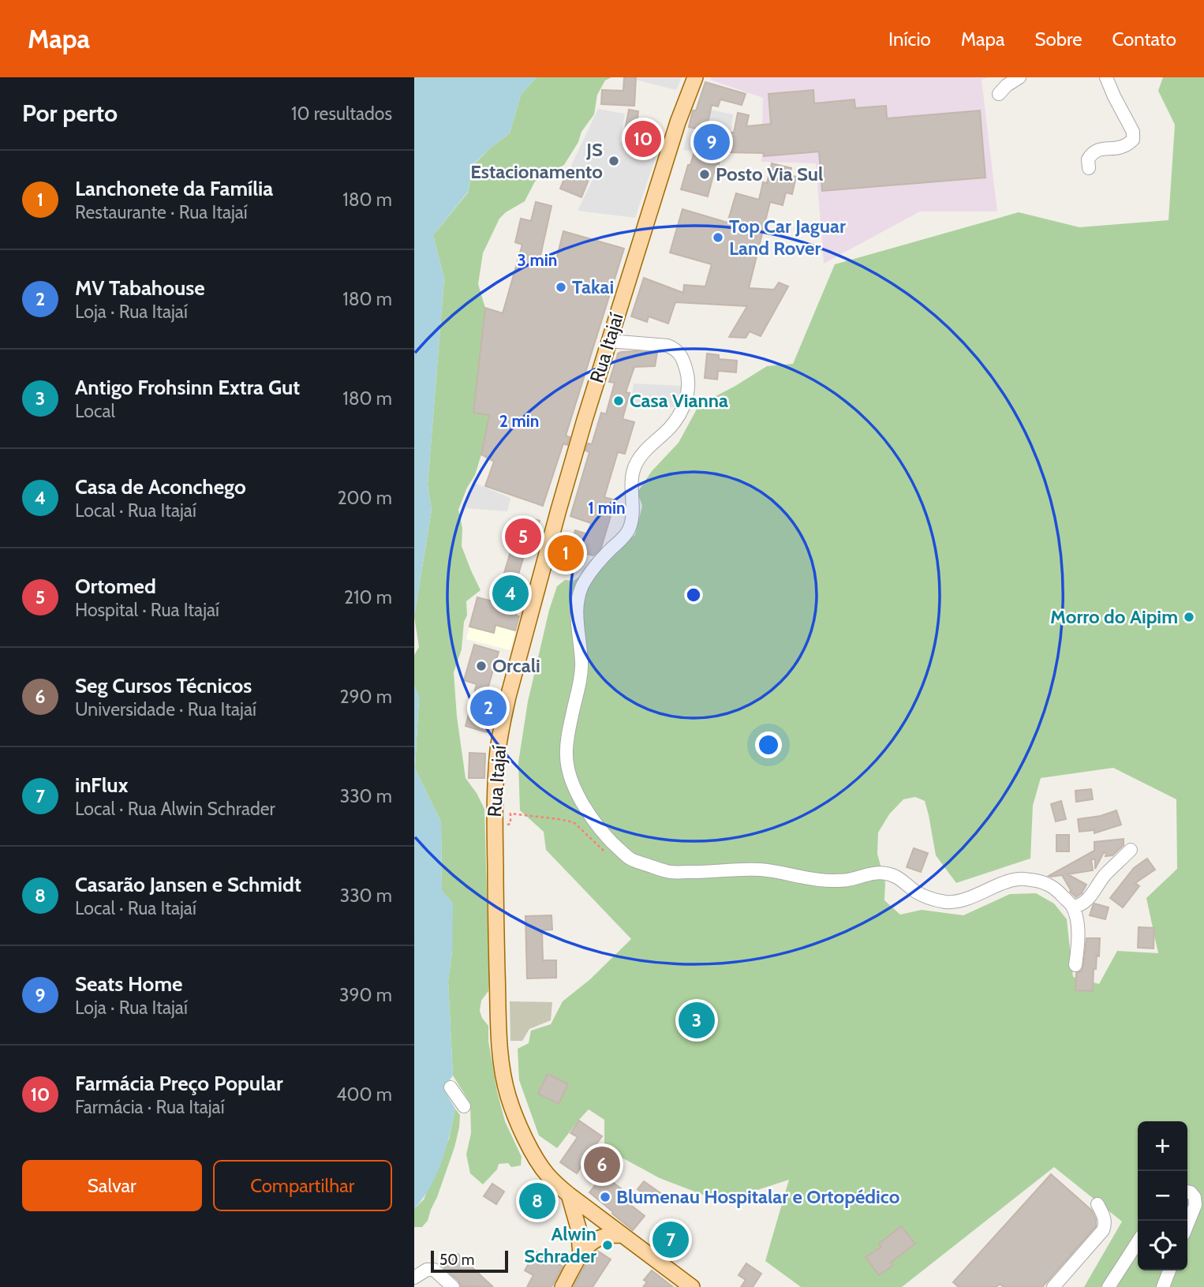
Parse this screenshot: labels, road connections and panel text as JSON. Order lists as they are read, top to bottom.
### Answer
{
  "streets": {
    "main road": ["Rua Itajaí"]
  },
  "places": [
    "JS Estacionamento",
    "Posto Via Sul",
    "Top Car Jaguar Land Rover",
    "Takai",
    "Casa Vianna",
    "Morro do Aipim",
    "Orcali",
    "Blumenau Hospitalar e Ortopédico",
    "Alwin Schrader"
  ],
  "scale_bar": "50 m",
  "page": {
    "header": "Mapa",
    "nav": [
      "Início",
      "Mapa",
      "Sobre",
      "Contato"
    ],
    "heading": ["Por perto", "10 resultados"],
    "pins": [
      "10",
      "9",
      "5",
      "1",
      "4",
      "2",
      "3",
      "6",
      "8",
      "7"
    ],
    "list": [
      {
        "mark": "1",
        "name": "Lanchonete da Família",
        "note": "Restaurante · Rua Itajaí",
        "value": "180 m"
      },
      {
        "mark": "2",
        "name": "MV Tabahouse",
        "note": "Loja · Rua Itajaí",
        "value": "180 m"
      },
      {
        "mark": "3",
        "name": "Antigo Frohsinn Extra Gut",
        "note": "Local",
        "value": "180 m"
      },
      {
        "mark": "4",
        "name": "Casa de Aconchego",
        "note": "Local · Rua Itajaí",
        "value": "200 m"
      },
      {
        "mark": "5",
        "name": "Ortomed",
        "note": "Hospital · Rua Itajaí",
        "value": "210 m"
      },
      {
        "mark": "6",
        "name": "Seg Cursos Técnicos",
        "note": "Universidade · Rua Itajaí",
        "value": "290 m"
      },
      {
        "mark": "7",
        "name": "inFlux",
        "note": "Local · Rua Alwin Schrader",
        "value": "330 m"
      },
      {
        "mark": "8",
        "name": "Casarão Jansen e Schmidt",
        "note": "Local · Rua Itajaí",
        "value": "330 m"
      },
      {
        "mark": "9",
        "name": "Seats Home",
        "note": "Loja · Rua Itajaí",
        "value": "390 m"
      },
      {
        "mark": "10",
        "name": "Farmácia Preço Popular",
        "note": "Farmácia · Rua Itajaí",
        "value": "400 m"
      }
    ],
    "map_buttons": ["+", "−"],
    "buttons": ["Salvar", "Compartilhar"],
    "scale": "50 m"
  },
  "rings": ["3 min", "2 min", "1 min"]
}
